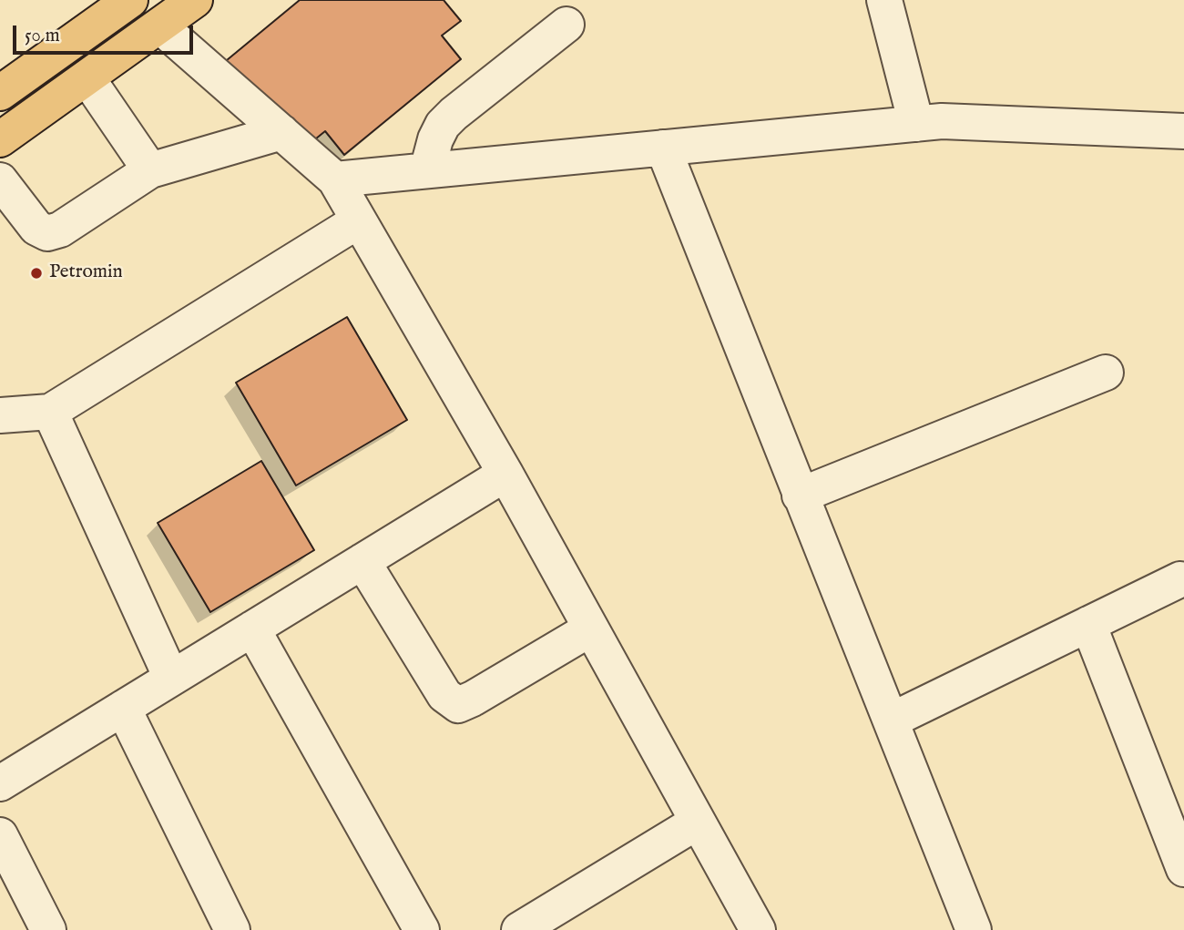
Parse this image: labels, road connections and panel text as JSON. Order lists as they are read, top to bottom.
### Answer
{
  "places": ["Petromin"],
  "scale_bar": "50 m"
}
